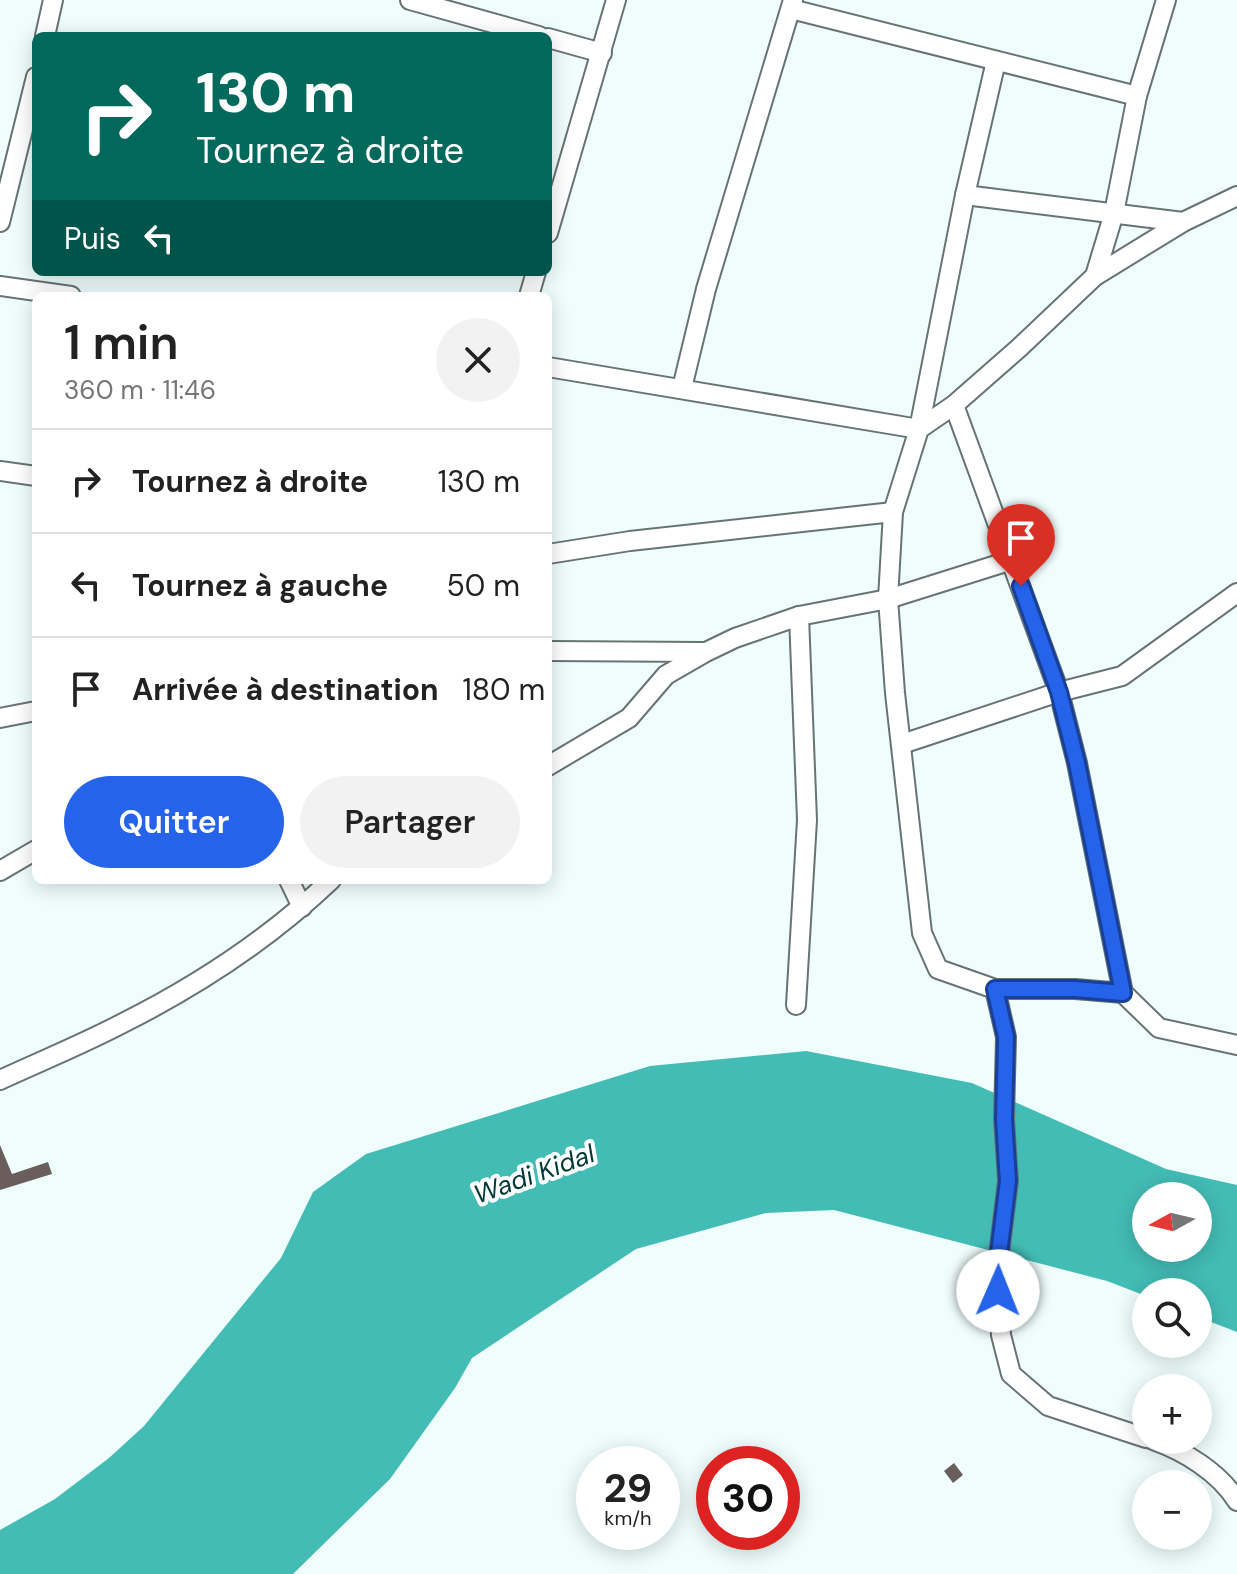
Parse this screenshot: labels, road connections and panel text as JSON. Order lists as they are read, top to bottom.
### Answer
{
  "water": ["Wadi Kidal"],
  "north": "left",
  "page": {
    "turn": ["130 m", "Tournez à droite"],
    "then": "Puis",
    "heading": ["1 min", "360 m · 11:46"],
    "list": [
      {
        "name": "Tournez à droite",
        "value": "130 m"
      },
      {
        "name": "Tournez à gauche",
        "value": "50 m"
      },
      {
        "name": "Arrivée à destination",
        "value": "180 m"
      }
    ],
    "buttons": ["Quitter", "Partager"],
    "map_buttons": ["+", "−"],
    "speed": "29 km/h",
    "limit": "30"
  }
}
